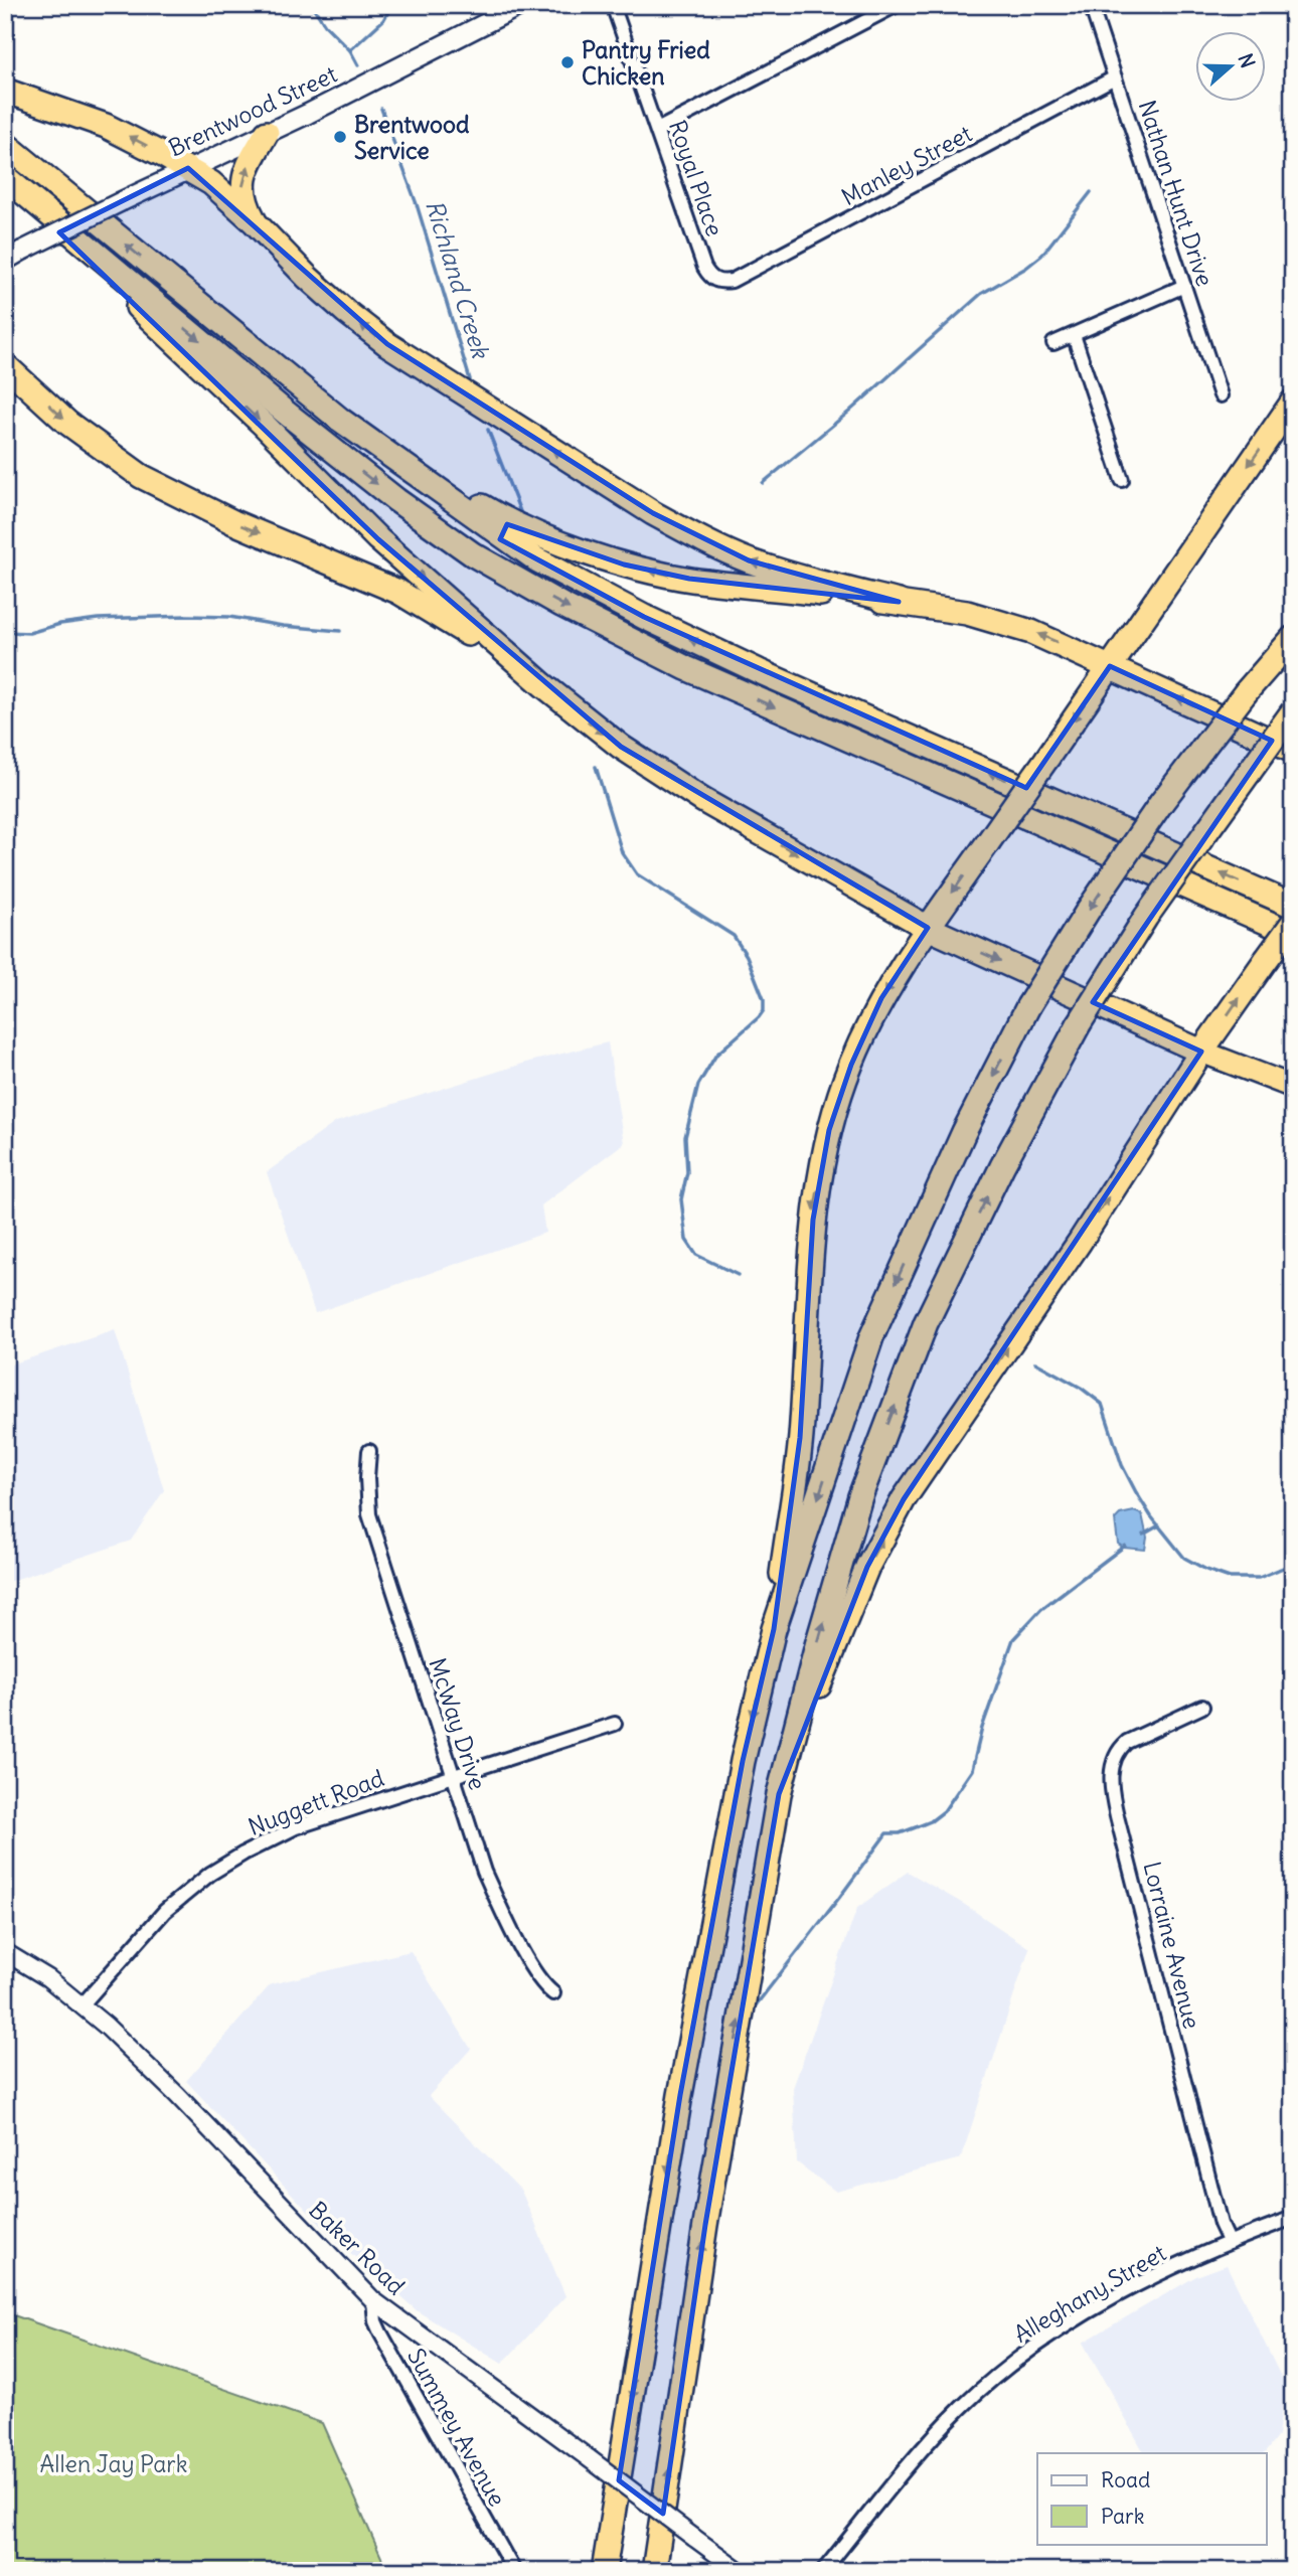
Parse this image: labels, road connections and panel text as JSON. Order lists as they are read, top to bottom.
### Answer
{
  "streets": {
    "main road": ["Brentwood Street"],
    "street": [
      "Manley Street",
      "Royal Place",
      "Nathan Hunt Drive",
      "McWay Drive",
      "Nuggett Road",
      "Lorraine Avenue",
      "Baker Road",
      "Alleghany Street",
      "Summey Avenue"
    ]
  },
  "crossings": [
    ["Manley Street", "Royal Place"],
    ["Manley Street", "Nathan Hunt Drive"],
    ["McWay Drive", "Nuggett Road"],
    ["Nuggett Road", "Baker Road"],
    ["Lorraine Avenue", "Alleghany Street"],
    ["Baker Road", "Summey Avenue"]
  ],
  "water": ["Richland Creek"],
  "parks": ["Allen Jay Park"],
  "places": ["Pantry Fried Chicken", "Brentwood Service"],
  "legend": ["Road", "Park"],
  "north": "right"
}
